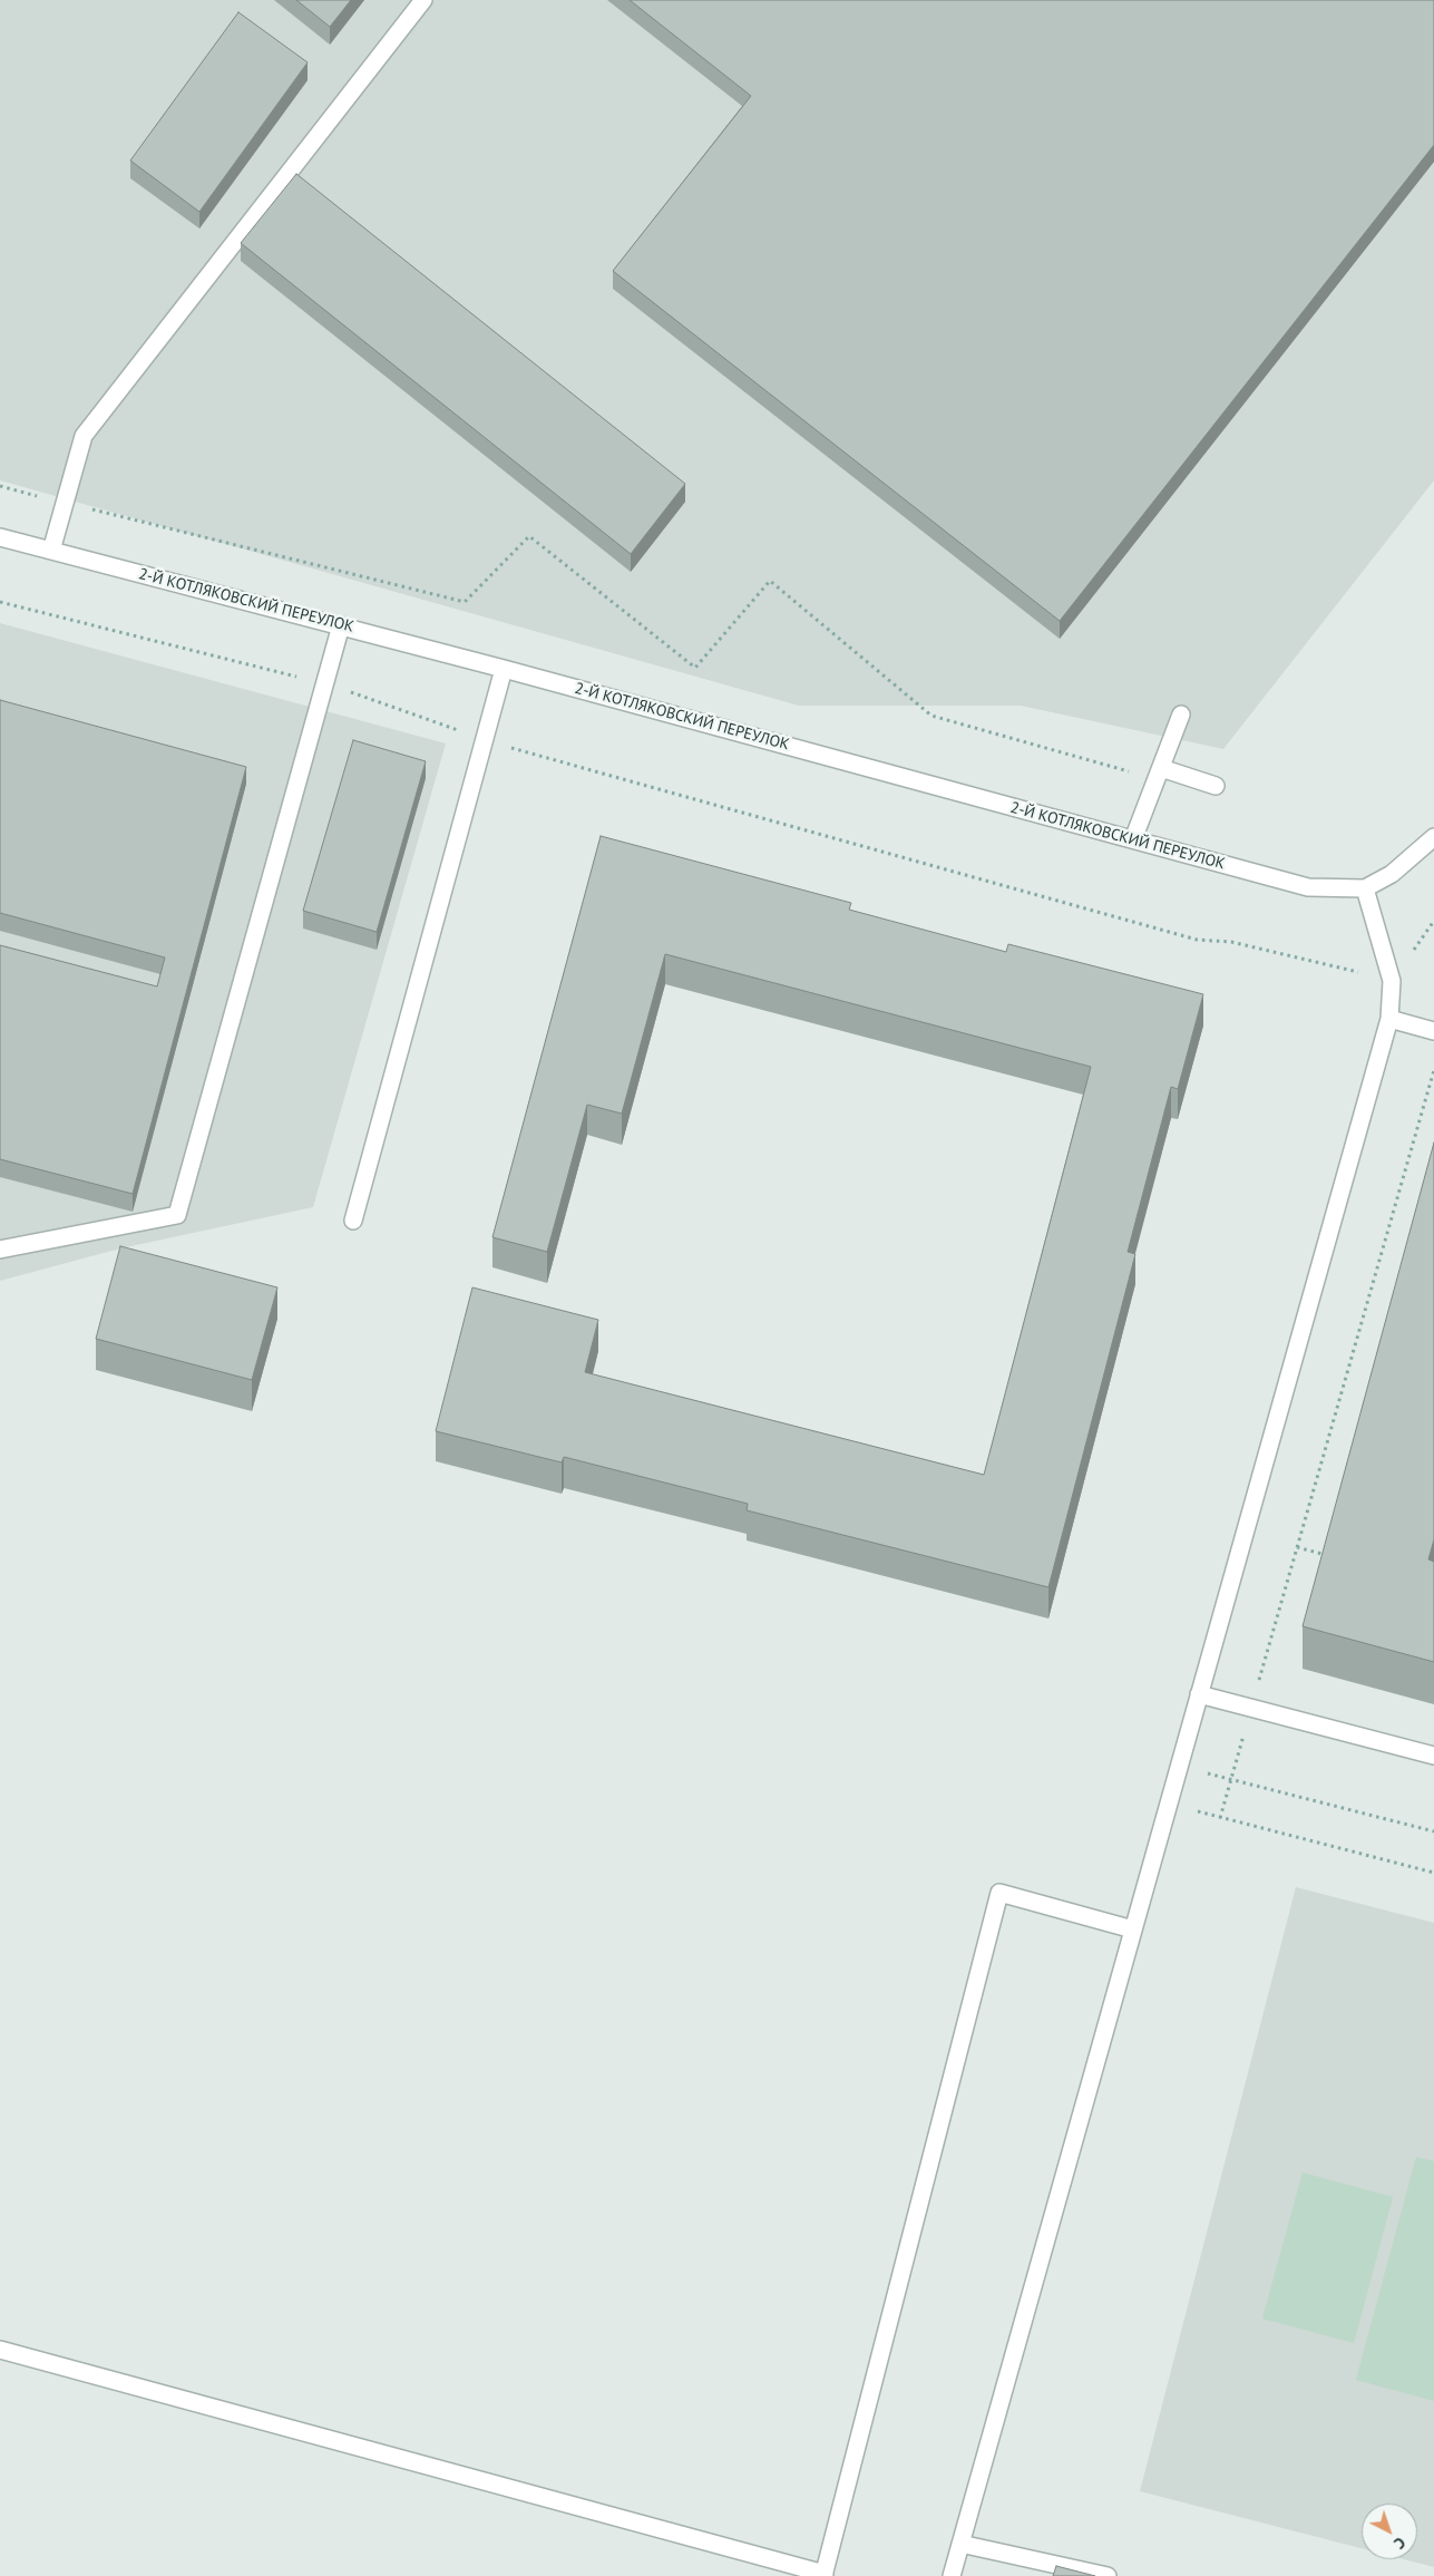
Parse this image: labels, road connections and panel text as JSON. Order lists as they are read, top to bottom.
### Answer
{
  "streets": {
    "street": ["2-Й КОТЛЯКОВСКИЙ ПЕРЕУЛОК"]
  },
  "north": "bottom right"
}
